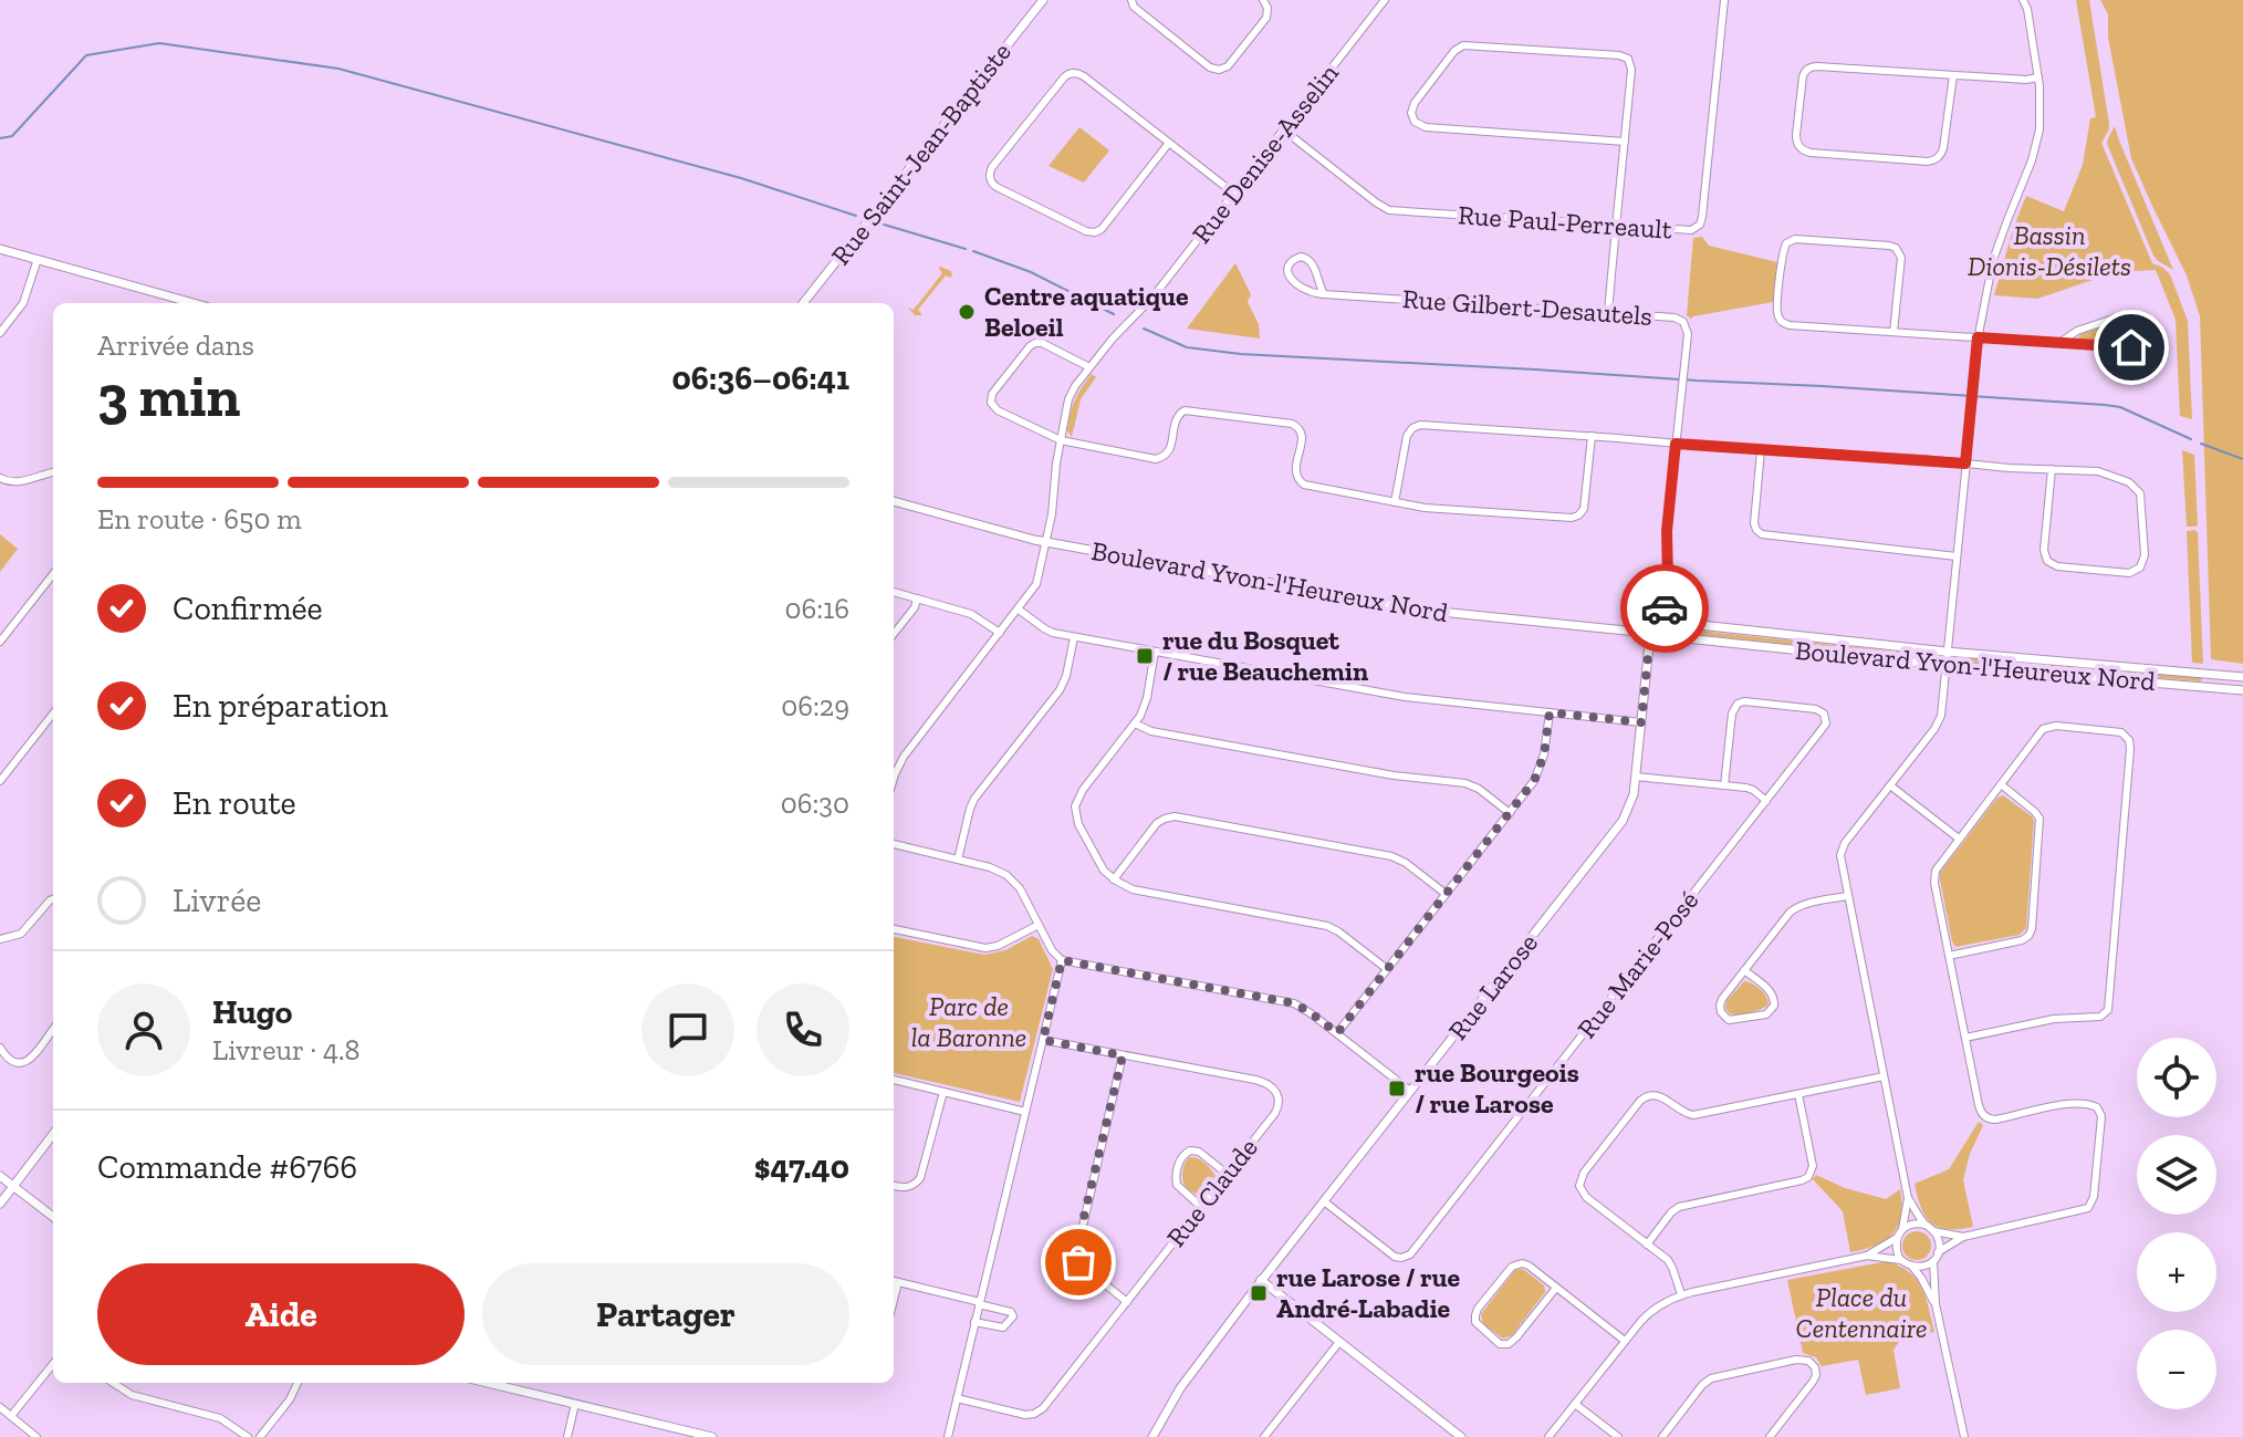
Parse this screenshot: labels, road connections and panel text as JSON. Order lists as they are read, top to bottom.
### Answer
{
  "streets": {
    "street": [
      "Rue Saint-Jean-Baptiste",
      "Rue Denise-Asselin",
      "Rue Paul-Perreault",
      "Rue Gilbert-Desautels",
      "Boulevard Yvon-l'Heureux Nord",
      "Rue Marie-Posé",
      "Rue Larose",
      "Rue Claude"
    ]
  },
  "crossings": [
    ["Rue Denise-Asselin", "Rue Paul-Perreault"],
    ["Rue Denise-Asselin", "Boulevard Yvon-l'Heureux Nord"],
    ["Rue Gilbert-Desautels", "Boulevard Yvon-l'Heureux Nord"],
    ["Rue Gilbert-Desautels", "Rue Larose"],
    ["Boulevard Yvon-l'Heureux Nord", "Rue Larose"],
    ["Rue Marie-Posé", "Rue Larose"]
  ],
  "parks": ["Bassin Dionis-Désilets", "Parc de la Baronne", "Place du Centennaire"],
  "places": {
    "other": ["Centre aquatique Beloeil"],
    "transit": ["rue du Bosquet / rue Beauchemin", "rue Bourgeois / rue Larose", "rue Larose / rue André-Labadie"]
  },
  "page": {
    "heading": ["3 min", "Arrivée dans", "06:36–06:41"],
    "panel": [
      "Hugo",
      "Livreur · 4.8",
      "Commande #6766",
      "$47.40"
    ],
    "bar": "En route · 650 m",
    "list": [
      ["Confirmée", "06:16"],
      ["En préparation", "06:29"],
      ["En route", "06:30"],
      "Livrée"
    ],
    "map_buttons": ["+", "−"],
    "buttons": ["Aide", "Partager"]
  }
}
